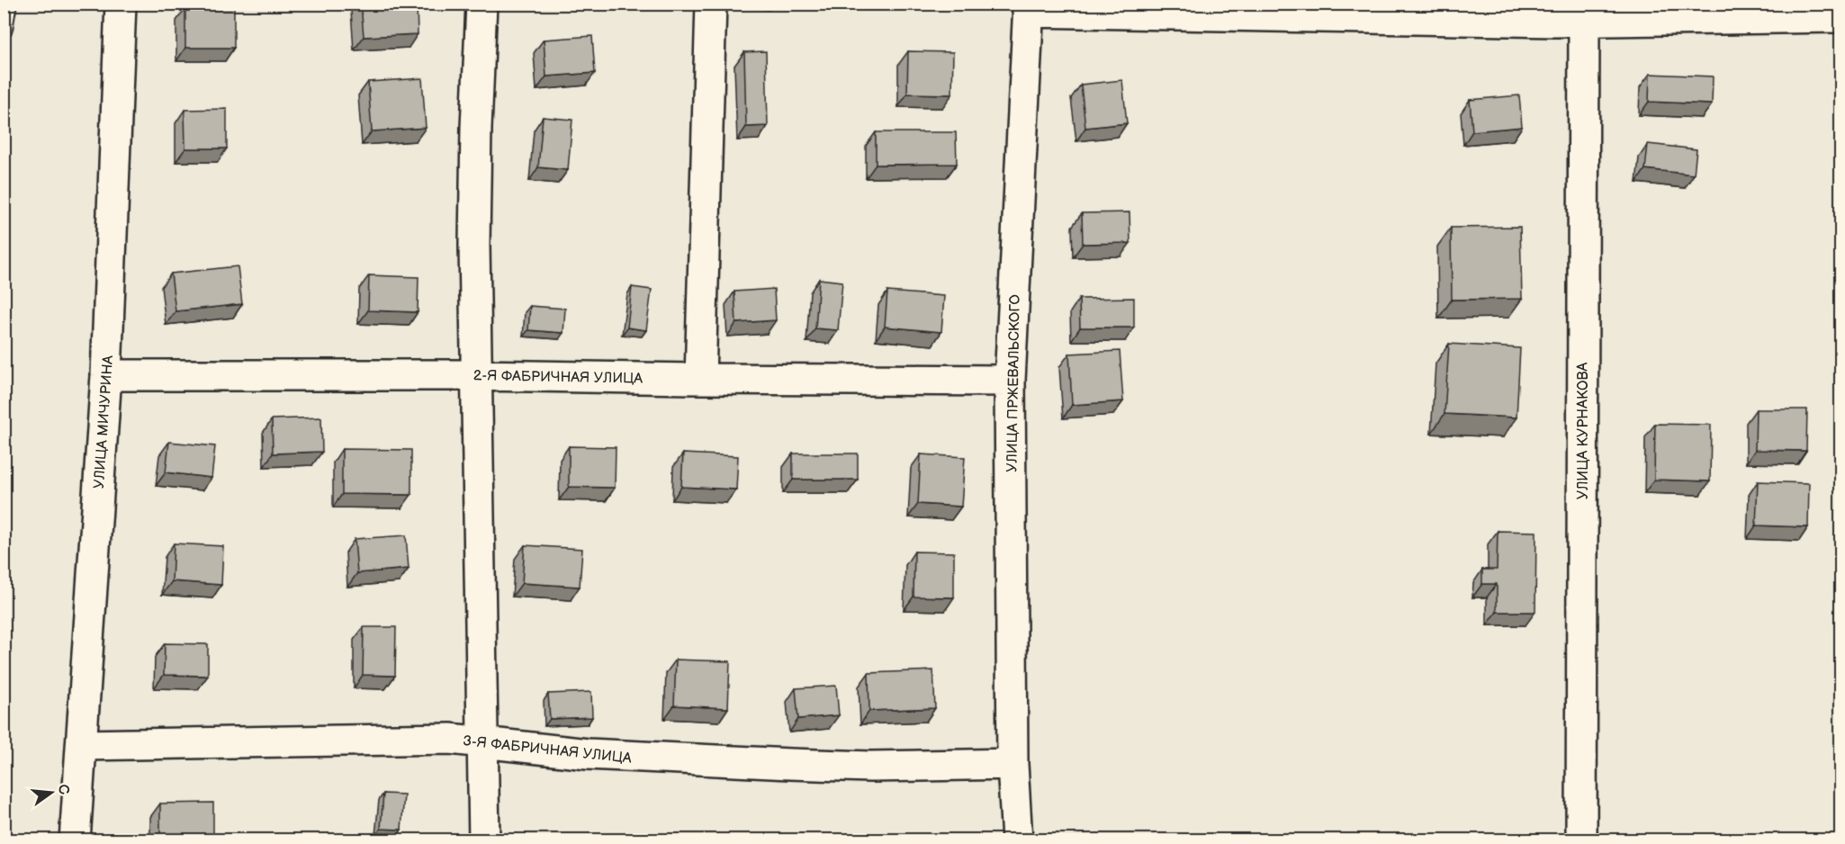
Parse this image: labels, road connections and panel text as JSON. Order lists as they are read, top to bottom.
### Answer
{
  "streets": {
    "street": [
      "2-Я ФАБРИЧНАЯ УЛИЦА",
      "УЛИЦА ПРЖЕВАЛЬСКОГО",
      "УЛИЦА МИЧУРИНА",
      "УЛИЦА КУРНАКОВА",
      "3-Я ФАБРИЧНАЯ УЛИЦА"
    ]
  },
  "crossings": [
    ["2-Я ФАБРИЧНАЯ УЛИЦА", "УЛИЦА ПРЖЕВАЛЬСКОГО"],
    ["2-Я ФАБРИЧНАЯ УЛИЦА", "УЛИЦА МИЧУРИНА"],
    ["УЛИЦА ПРЖЕВАЛЬСКОГО", "3-Я ФАБРИЧНАЯ УЛИЦА"],
    ["УЛИЦА МИЧУРИНА", "3-Я ФАБРИЧНАЯ УЛИЦА"]
  ],
  "north": "right"
}
